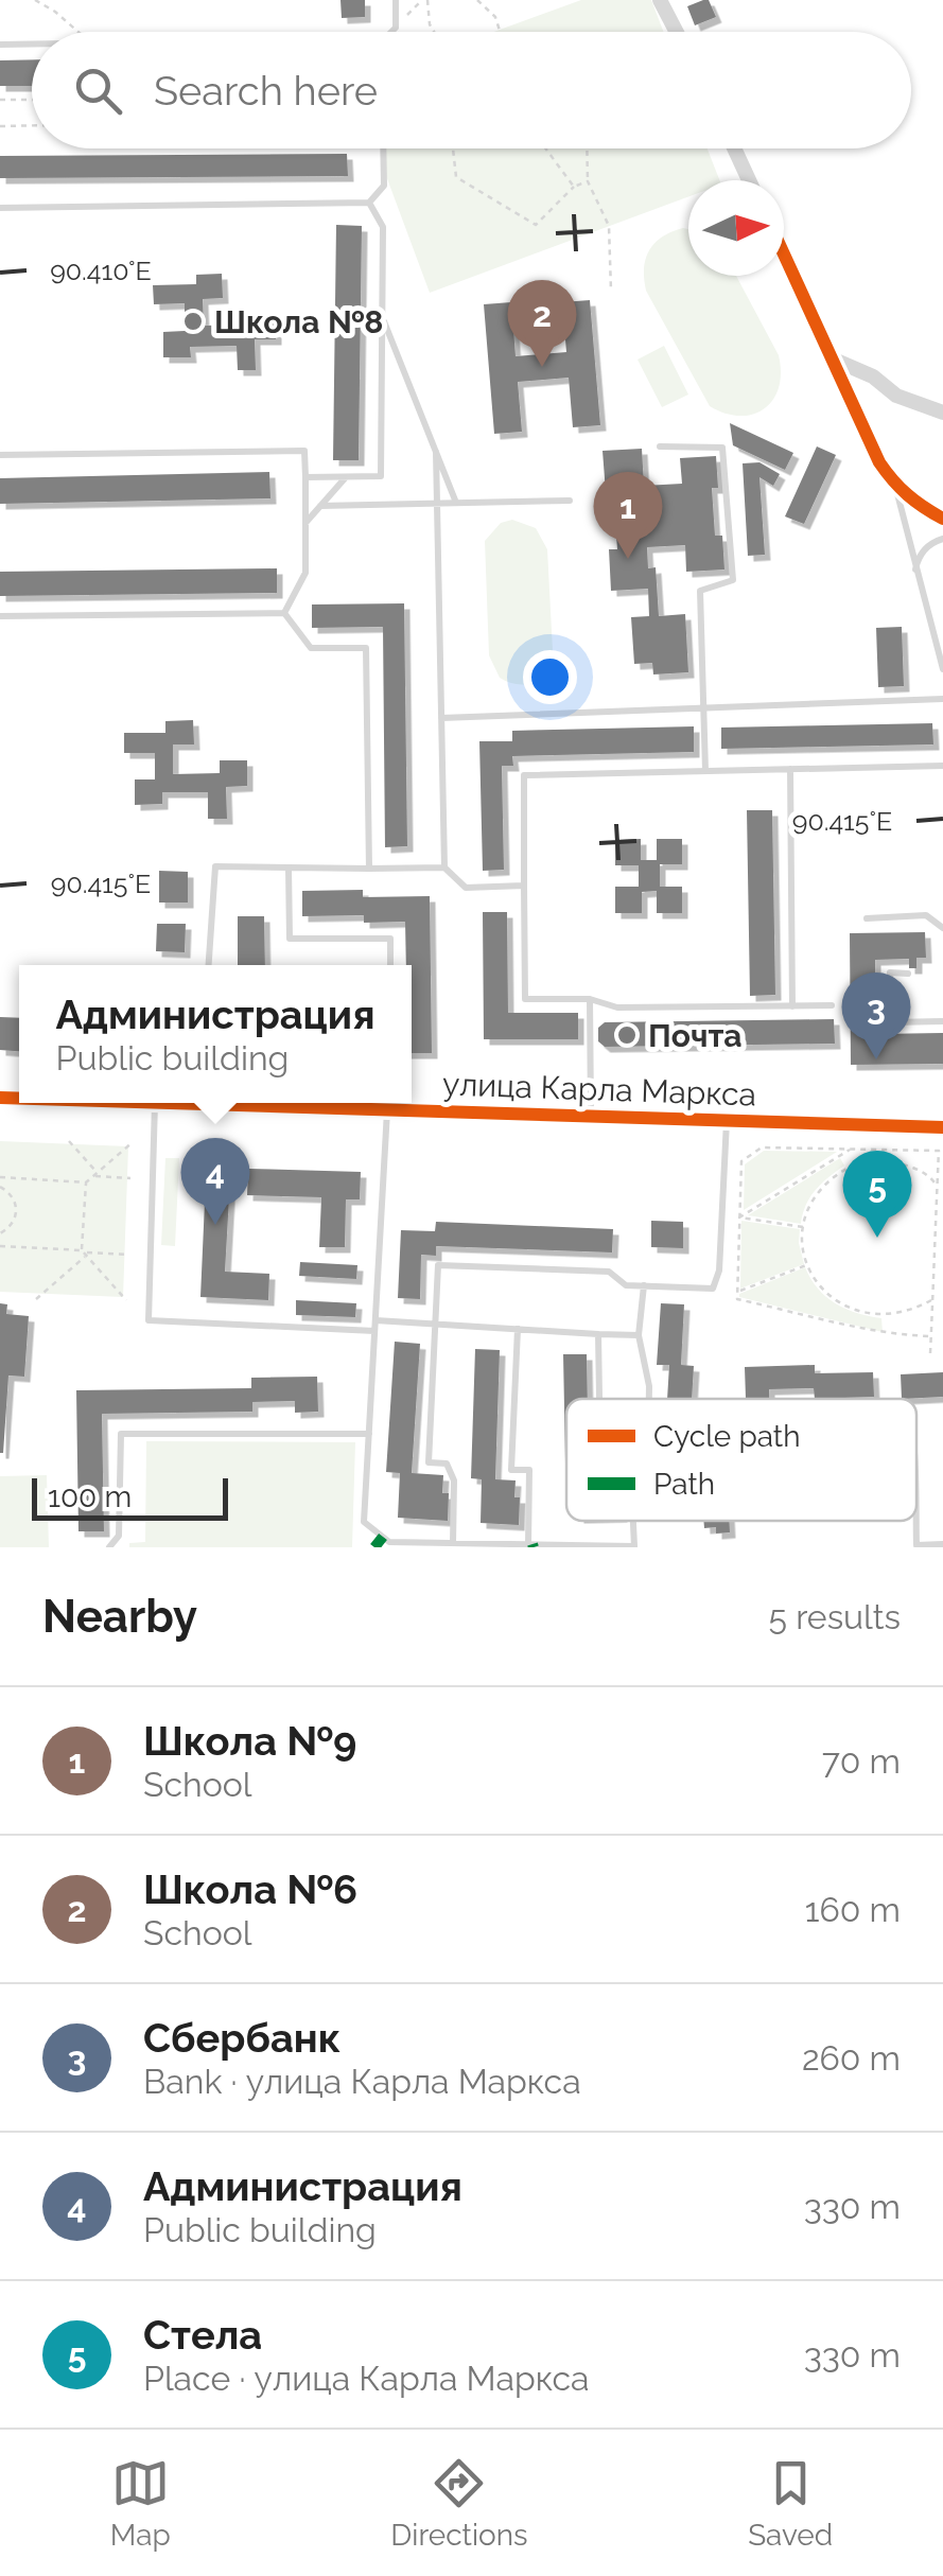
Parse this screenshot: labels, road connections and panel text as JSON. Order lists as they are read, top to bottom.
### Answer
{
  "streets": {
    "street": ["улица Карла Маркса"]
  },
  "places": ["Школа №8", "Почта"],
  "legend": ["Cycle path", "Path"],
  "scale_bar": "100 m",
  "north": "right",
  "page": {
    "search": "Search here",
    "pins": [
      "2",
      "1",
      "3",
      "4",
      "5"
    ],
    "popup": ["Администрация", "Public building"],
    "scale": "100 m",
    "heading": ["Nearby", "5 results"],
    "list": [
      {
        "mark": "1",
        "name": "Школа №9",
        "note": "School",
        "value": "70 m"
      },
      {
        "mark": "2",
        "name": "Школа №6",
        "note": "School",
        "value": "160 m"
      },
      {
        "mark": "3",
        "name": "Сбербанк",
        "note": "Bank · улица Карла Маркса",
        "value": "260 m"
      },
      {
        "mark": "4",
        "name": "Администрация",
        "note": "Public building",
        "value": "330 m"
      },
      {
        "mark": "5",
        "name": "Стела",
        "note": "Place · улица Карла Маркса",
        "value": "330 m"
      }
    ],
    "nav": ["Map", "Directions", "Saved"]
  },
  "coordinates": ["90.410°E", "90.415°E"]
}
